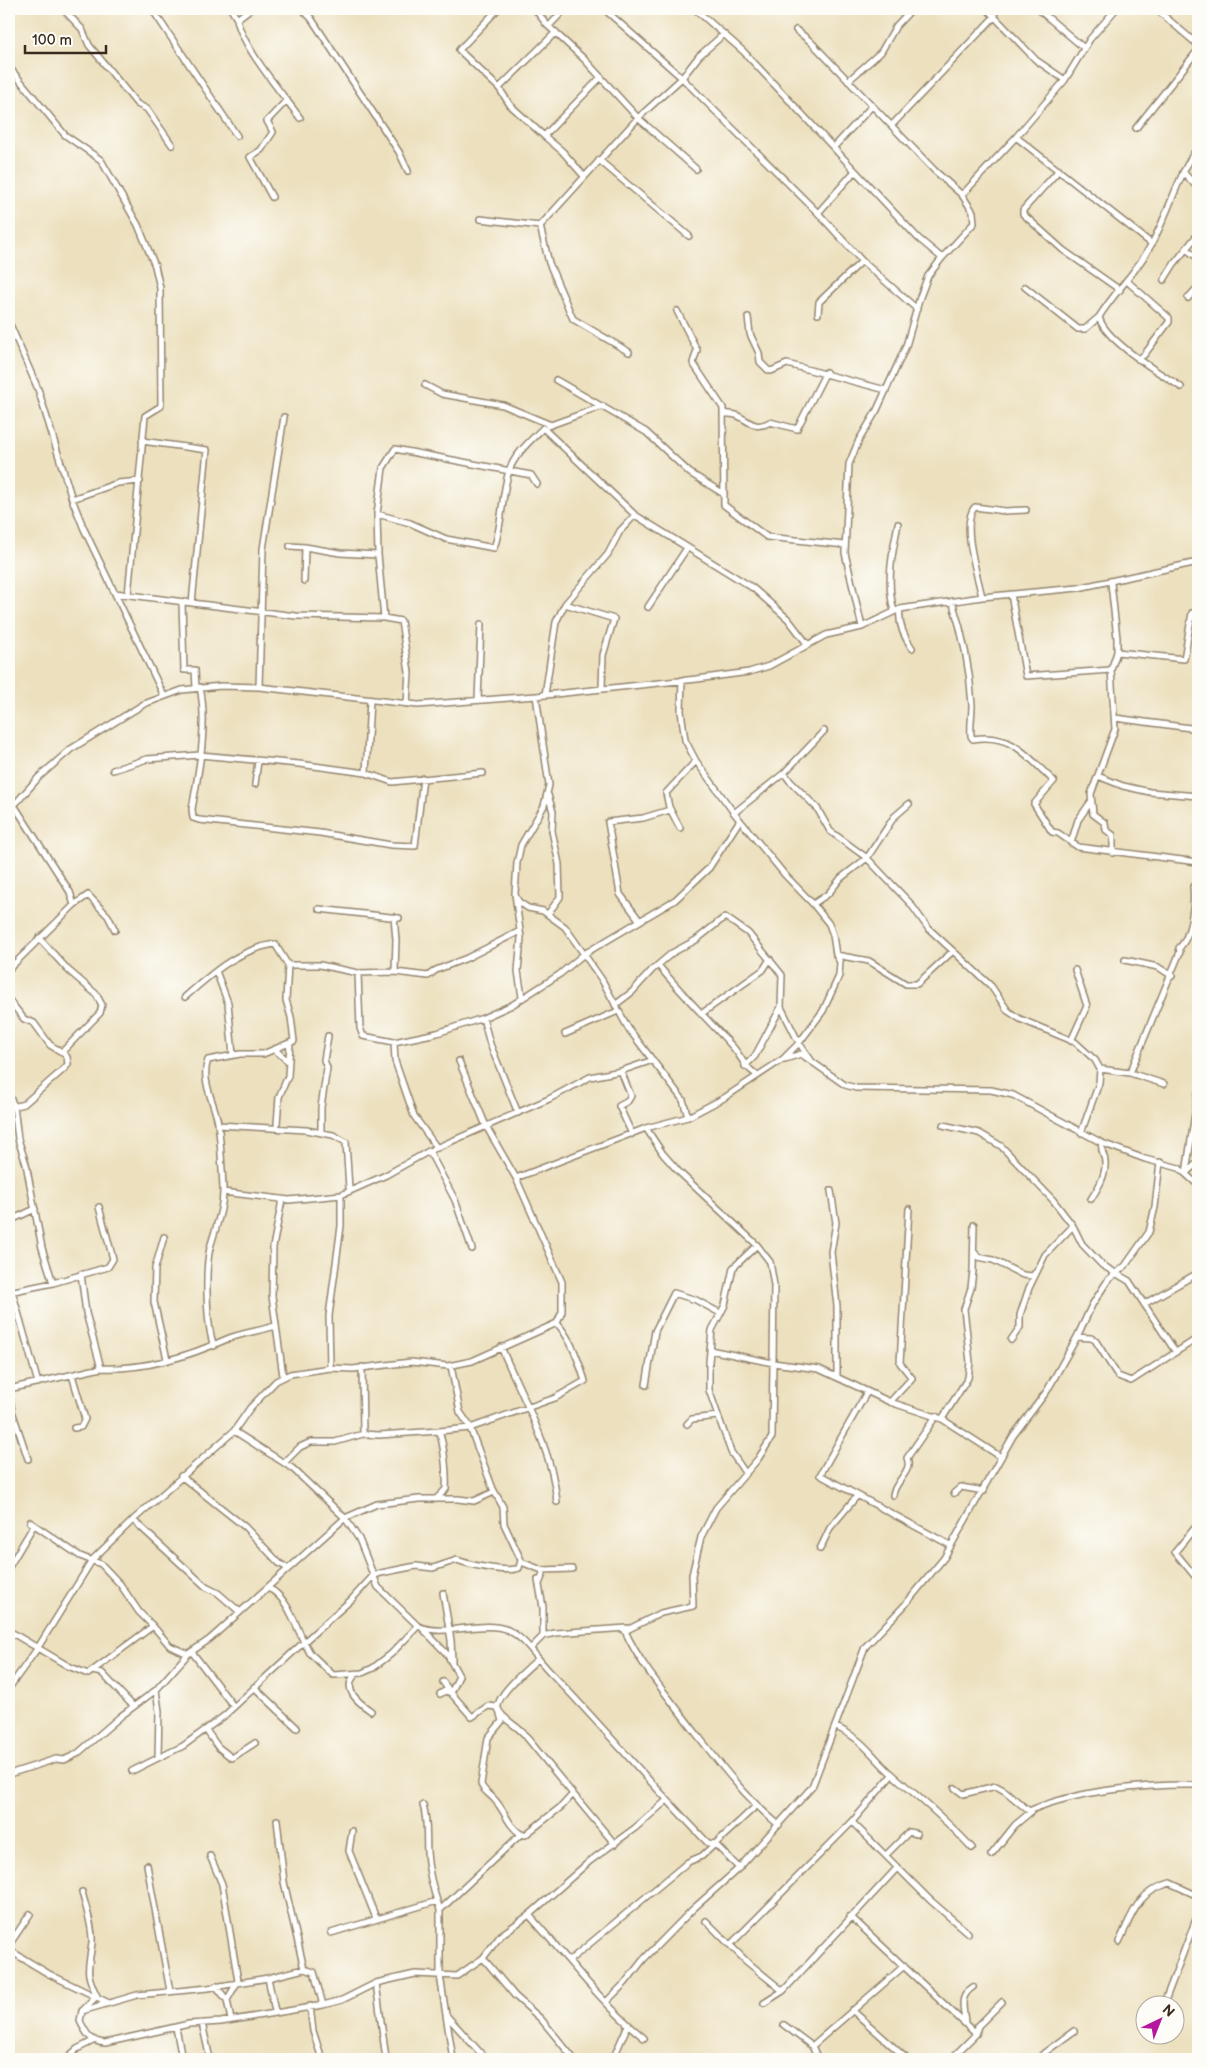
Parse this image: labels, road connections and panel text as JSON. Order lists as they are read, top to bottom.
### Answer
{
  "scale_bar": "100 m",
  "north": "top right"
}
